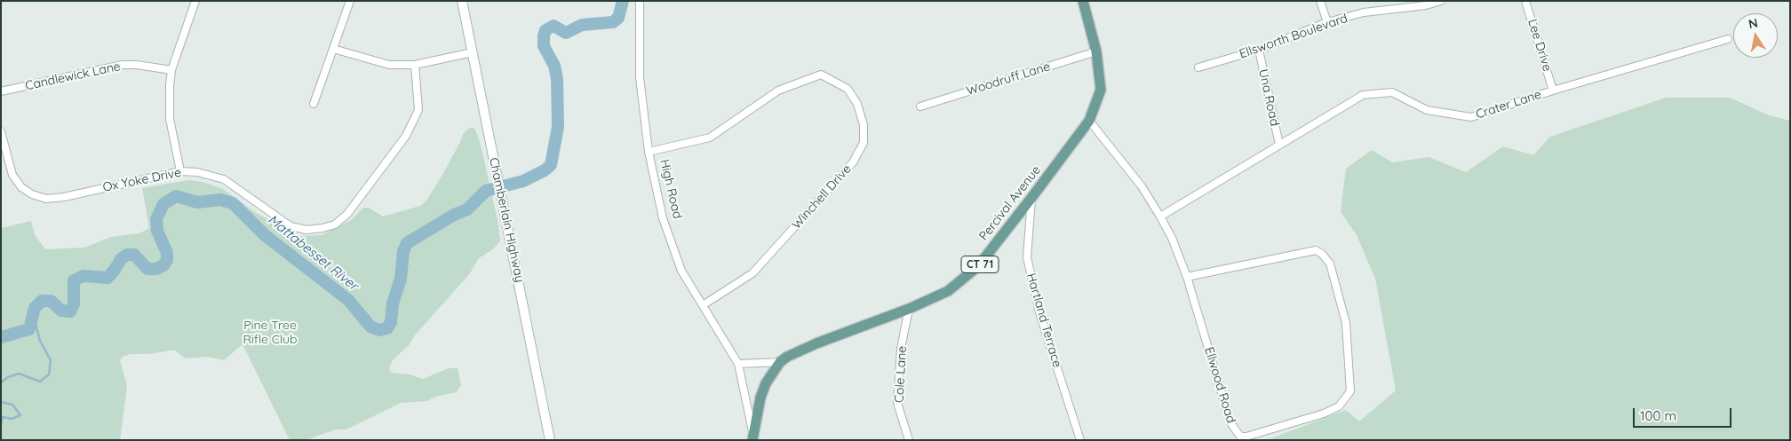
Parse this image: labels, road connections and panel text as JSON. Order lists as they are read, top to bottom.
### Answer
{
  "streets": {
    "main road": ["Percival Avenue", "Chamberlain Highway", "CT 71"],
    "street": [
      "Ellsworth Boulevard",
      "Lee Drive",
      "Candlewick Lane",
      "Woodruff Lane",
      "Una Road",
      "Crater Lane",
      "Ox Yoke Drive",
      "High Road",
      "Winchell Drive",
      "Hartland Terrace",
      "Cole Lane",
      "Ellwood Road"
    ]
  },
  "crossings": [
    ["Ellsworth Boulevard", "Una Road"],
    ["Lee Drive", "Crater Lane"],
    ["Woodruff Lane", "Percival Avenue"],
    ["Una Road", "Crater Lane"],
    ["Crater Lane", "Ellwood Road"],
    ["High Road", "Winchell Drive"],
    ["High Road", "Percival Avenue"],
    ["Percival Avenue", "Hartland Terrace"],
    ["Percival Avenue", "Cole Lane"],
    ["Percival Avenue", "Ellwood Road"]
  ],
  "water": ["Mattabesset River"],
  "parks": ["Pine Tree Rifle Club"],
  "scale_bar": "100 m",
  "north": "top"
}
